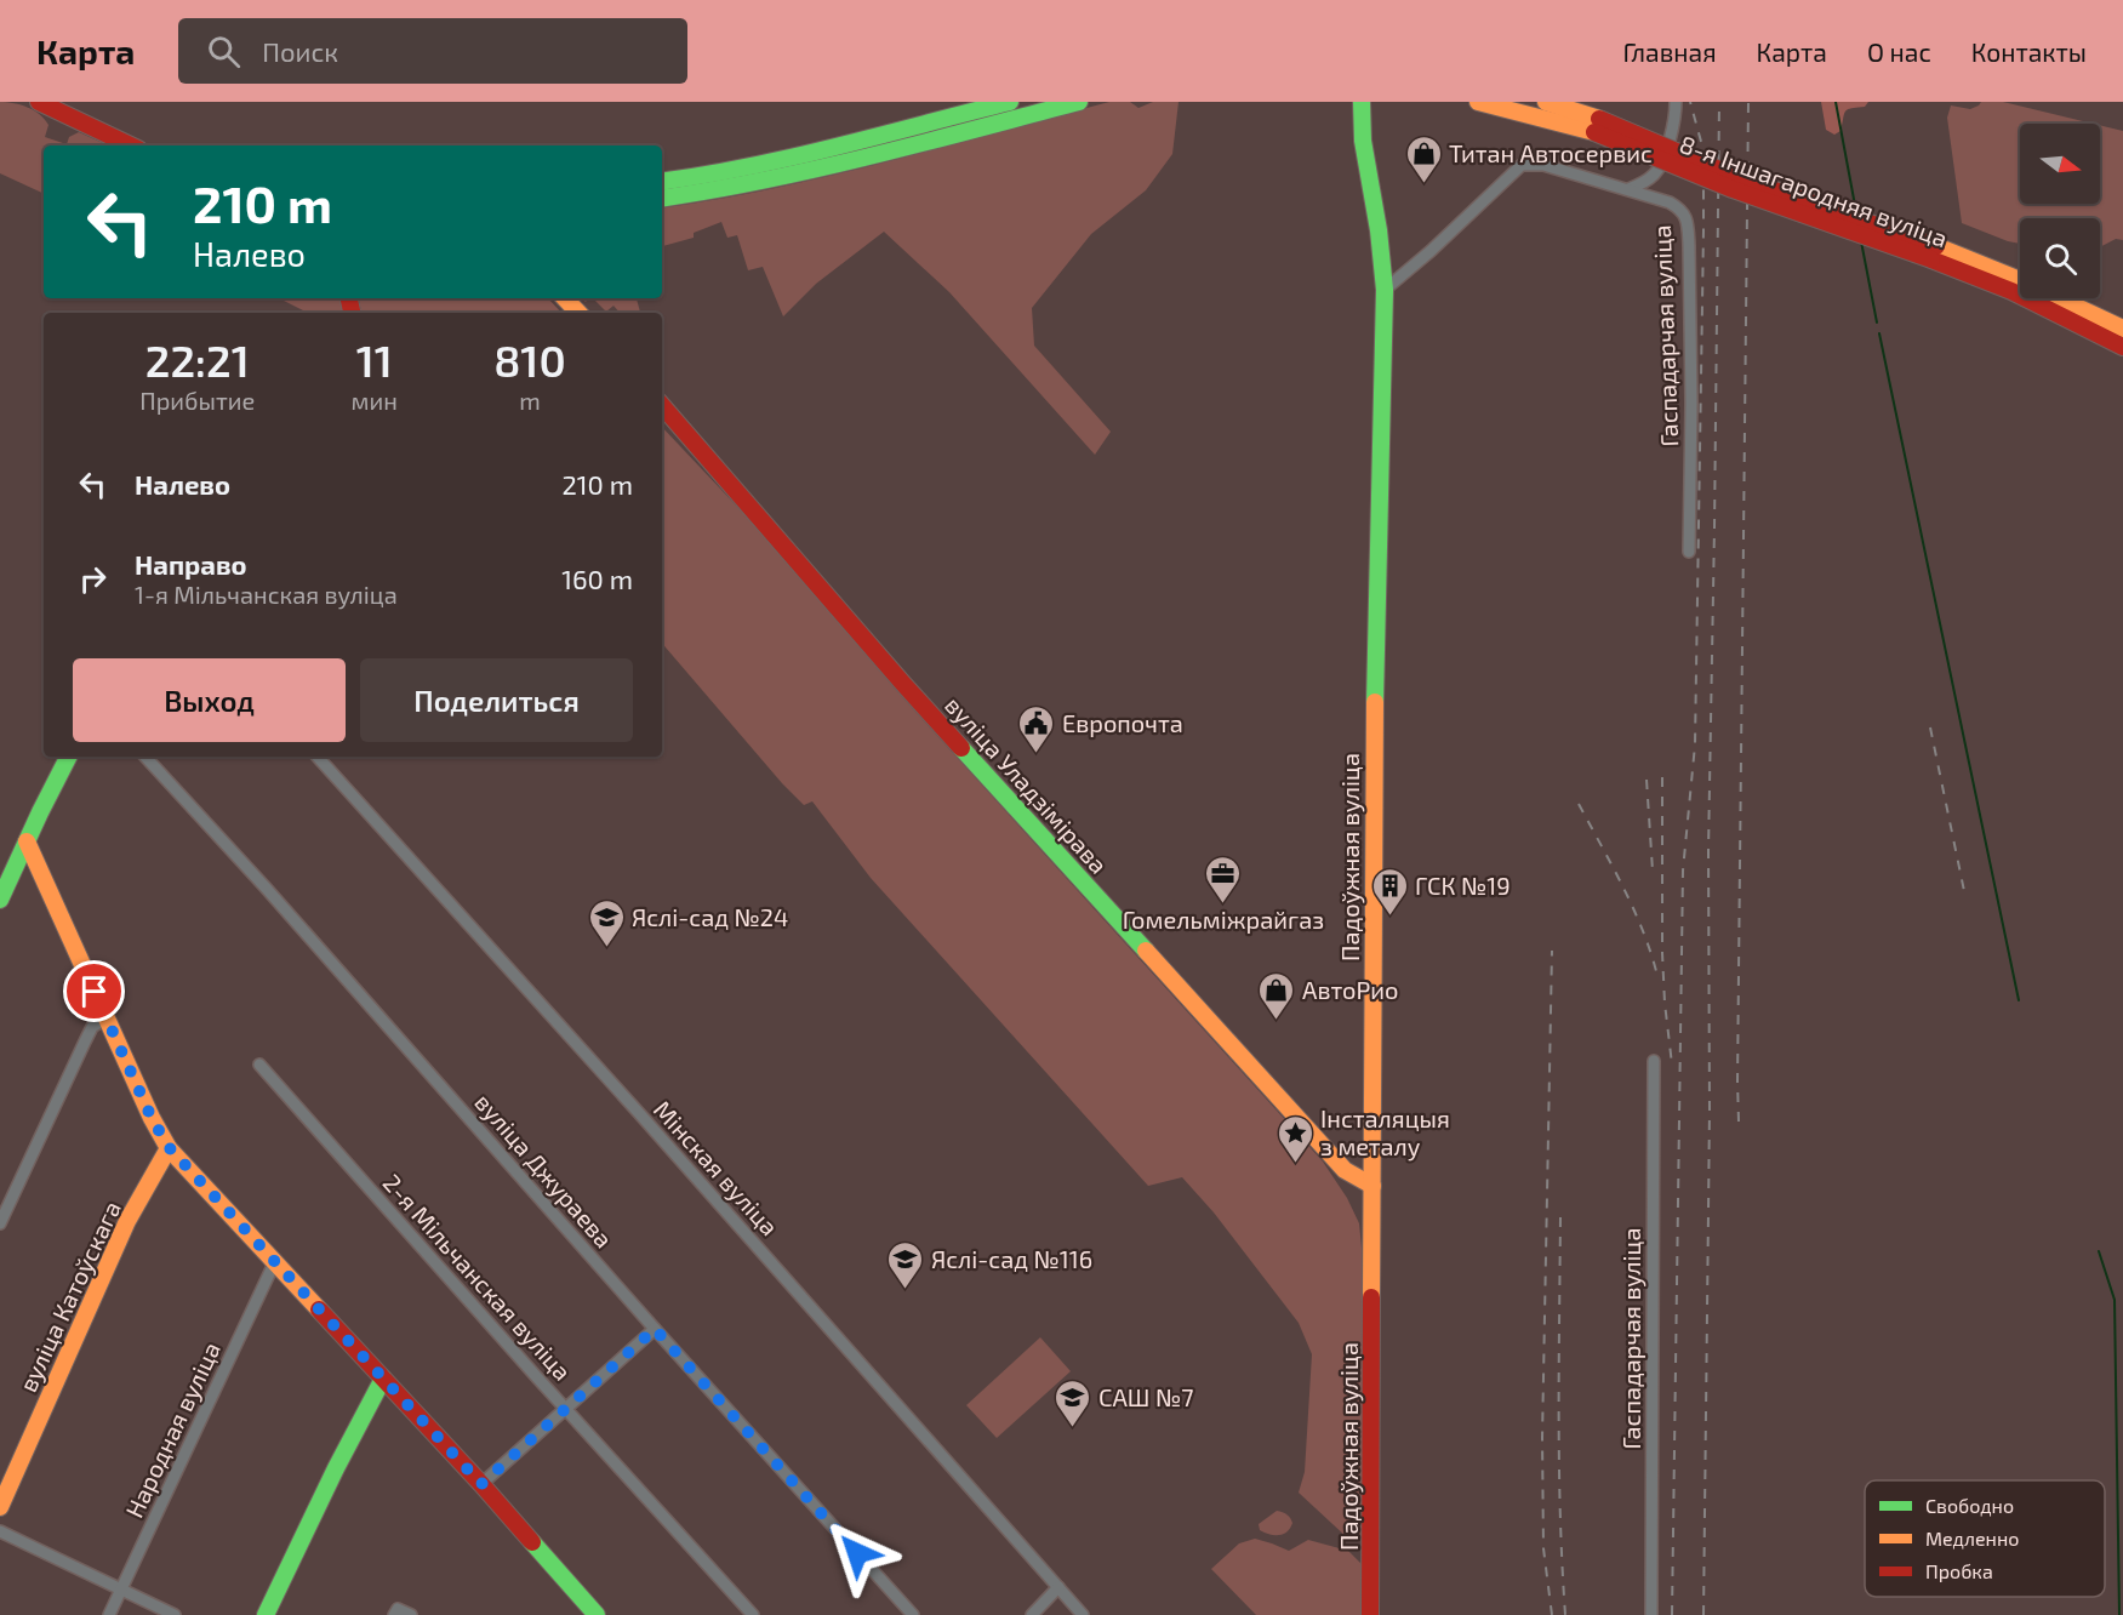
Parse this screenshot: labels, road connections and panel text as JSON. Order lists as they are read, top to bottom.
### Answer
{
  "streets": {
    "main road": [
      "8-я Іншагародняя вуліца",
      "вуліца Уладзімірава",
      "Падоўжная вуліца",
      "вуліца Катоўскага"
    ],
    "street": [
      "Гаспадарчая вуліца",
      "Мінская вуліца",
      "вуліца Джураева",
      "2-я Мільчанская вуліца",
      "Народная вуліца"
    ]
  },
  "crossings": [
    ["Гаспадарчая вуліца", "Падоўжная вуліца"],
    ["вуліца Уладзімірава", "Падоўжная вуліца"]
  ],
  "places": {
    "shop": ["Титан Автосервис", "АвтоРио"],
    "public building": ["Европочта"],
    "office": ["Гомельміжрайгаз"],
    "building": ["ГСК №19"],
    "school or university": ["Яслі-сад №24", "Яслі-сад №116", "САШ №7"],
    "place": ["Інсталяцыя з металу"]
  },
  "legend": ["Свободно", "Медленно", "Пробка"],
  "north": "right",
  "page": {
    "header": "Карта",
    "search": "Поиск",
    "nav": [
      "Главная",
      "Карта",
      "О нас",
      "Контакты"
    ],
    "turn": ["210 m", "Налево"],
    "eta": [
      "22:21",
      "Прибытие",
      "11",
      "мин",
      "810",
      "m"
    ],
    "list": [
      {
        "name": "Налево",
        "value": "210 m"
      },
      {
        "name": "Направо",
        "note": "1-я Мільчанская вуліца",
        "value": "160 m"
      }
    ],
    "buttons": ["Выход", "Поделиться"]
  }
}
